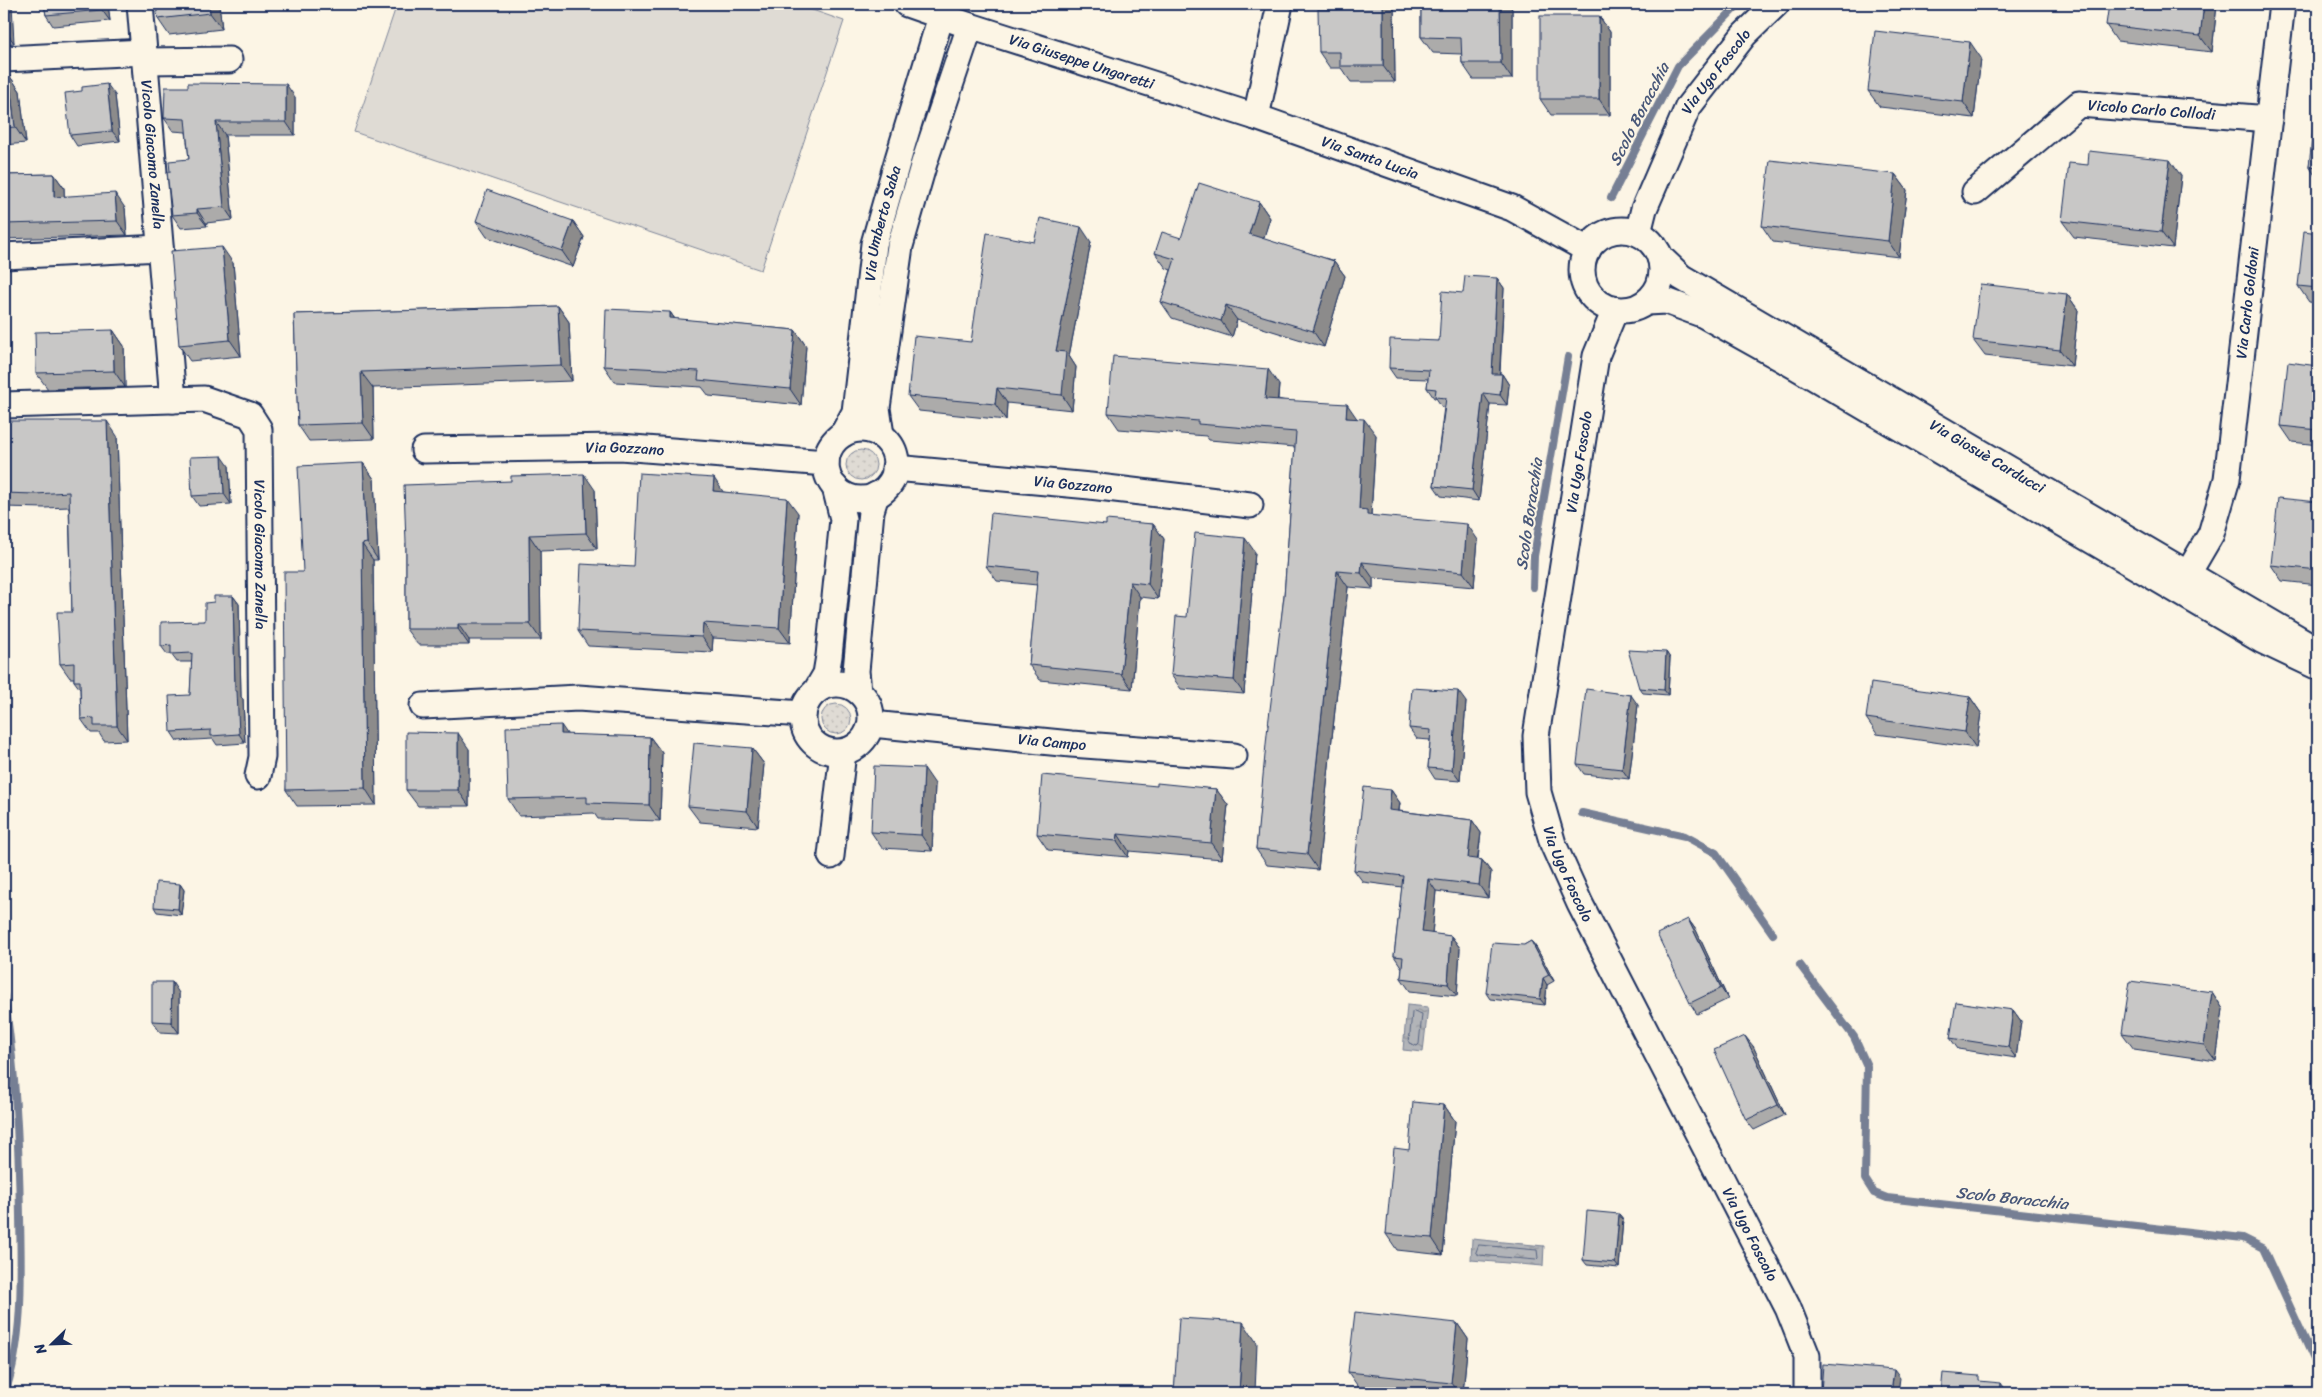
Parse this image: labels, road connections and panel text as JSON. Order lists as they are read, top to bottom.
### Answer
{
  "streets": {
    "street": [
      "Via Giuseppe Ungaretti",
      "Via Ugo Foscolo",
      "Vicolo Carlo Collodi",
      "Vicolo Giacomo Zanella",
      "Via Santa Lucia",
      "Via Umberto Saba",
      "Via Carlo Goldoni",
      "Via Gozzano",
      "Via Giosuè Carducci",
      "Via Campo"
    ]
  },
  "crossings": [
    ["Via Giuseppe Ungaretti", "Via Santa Lucia"],
    ["Via Giuseppe Ungaretti", "Via Umberto Saba"],
    ["Via Ugo Foscolo", "Via Santa Lucia"],
    ["Via Ugo Foscolo", "Via Giosuè Carducci"],
    ["Vicolo Carlo Collodi", "Via Carlo Goldoni"],
    ["Via Santa Lucia", "Via Giosuè Carducci"],
    ["Via Umberto Saba", "Via Gozzano"],
    ["Via Carlo Goldoni", "Via Giosuè Carducci"]
  ],
  "water": ["Scolo Boracchia"],
  "north": "bottom left"
}
